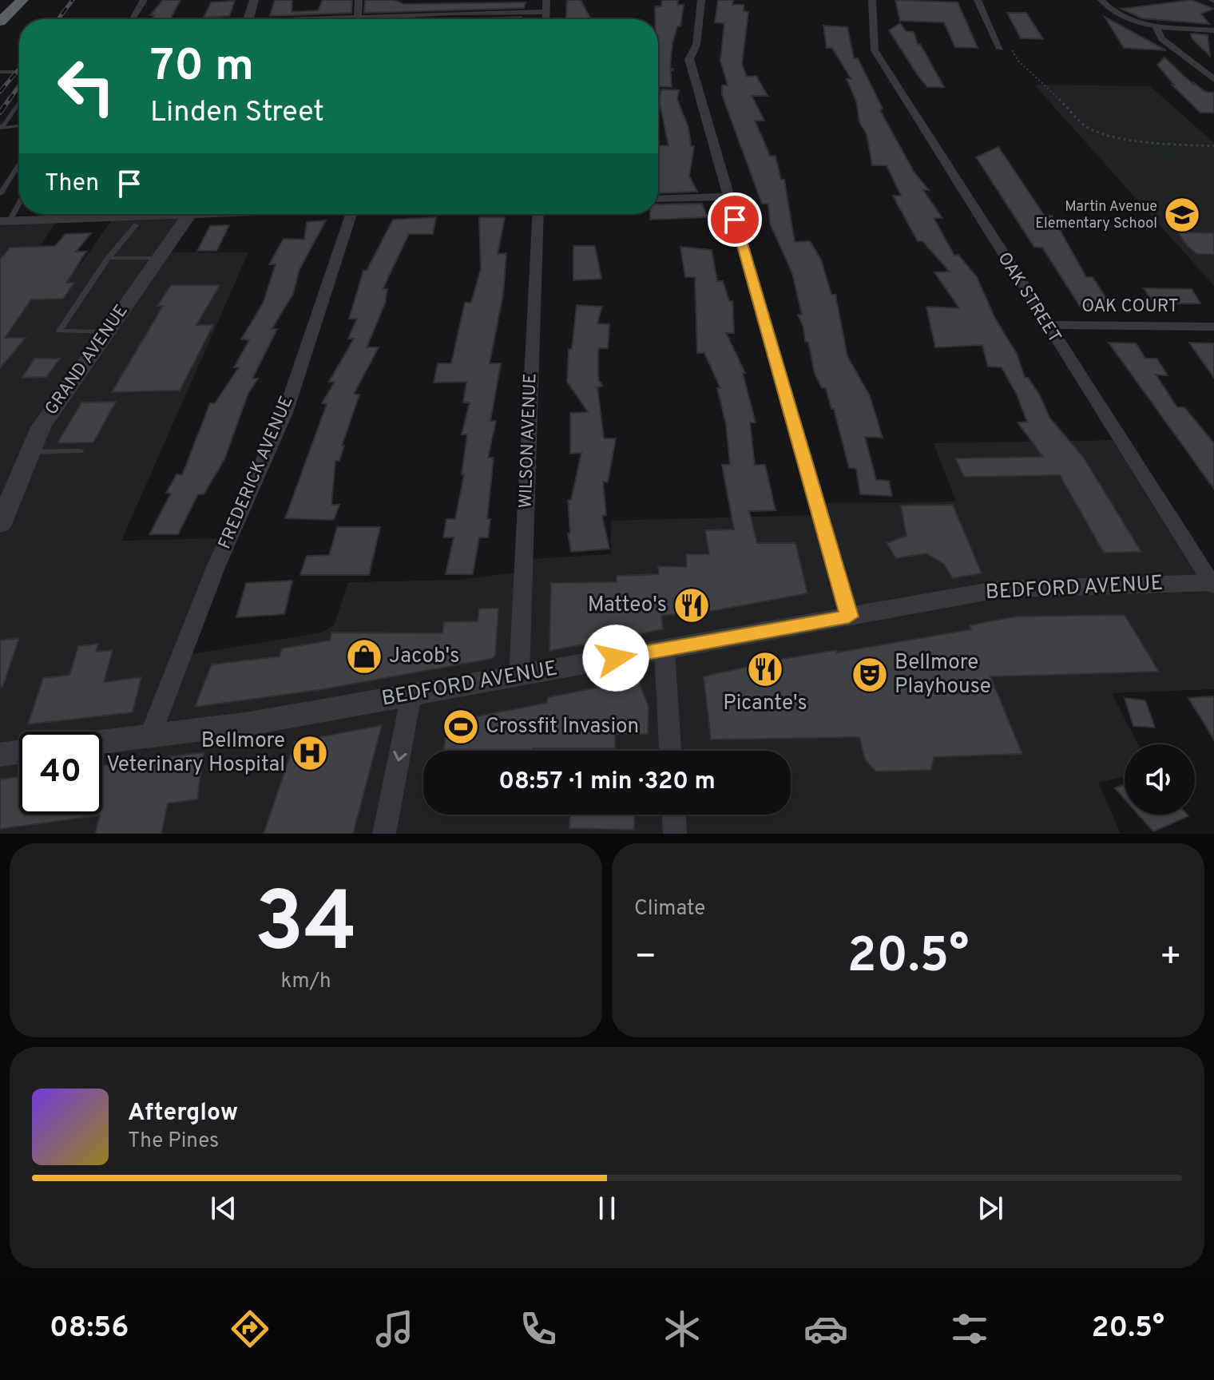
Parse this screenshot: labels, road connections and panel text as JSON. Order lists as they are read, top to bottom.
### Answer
{
  "streets": {
    "street": [
      "OAK STREET",
      "OAK COURT",
      "GRAND AVENUE",
      "WILSON AVENUE",
      "FREDERICK AVENUE",
      "BEDFORD AVENUE"
    ]
  },
  "crossings": [
    ["OAK STREET", "OAK COURT"],
    ["OAK STREET", "BEDFORD AVENUE"],
    ["WILSON AVENUE", "BEDFORD AVENUE"],
    ["FREDERICK AVENUE", "BEDFORD AVENUE"]
  ],
  "places": {
    "school or university": ["Martin Avenue Elementary School"],
    "restaurant": ["Matteo's", "Picante's"],
    "shop": ["Jacob's"],
    "theatre": ["Bellmore Playhouse"],
    "sports": ["Crossfit Invasion"],
    "hospital": ["Bellmore Veterinary Hospital"]
  },
  "page": {
    "turn": ["70 m", "Linden Street"],
    "then": "Then",
    "limit": "40",
    "trip": "08:57 · 1 min · 320 m",
    "tile": [
      ["34", "km/h"],
      "Climate"
    ],
    "heat": ["−", "20.5°", "+"],
    "song": ["Afterglow", "The Pines"],
    "tabs": ["08:56", "20.5°"]
  }
}
